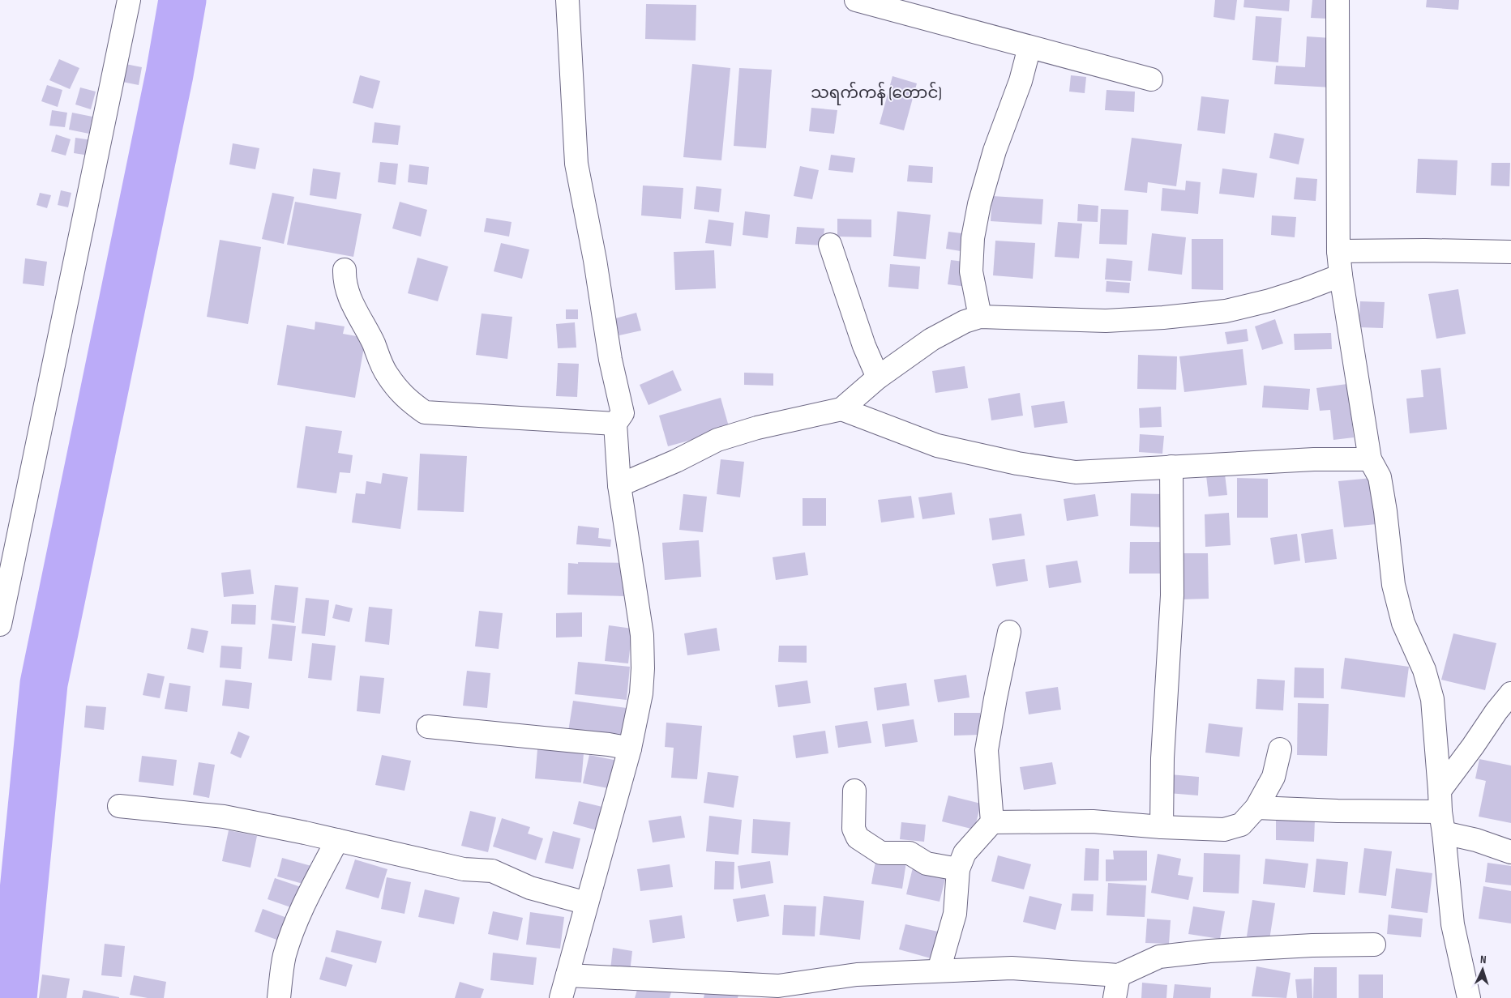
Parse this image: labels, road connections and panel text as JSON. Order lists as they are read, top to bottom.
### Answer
{
  "districts": ["သရက်ကန် (တောင်)"],
  "north": "top"
}
